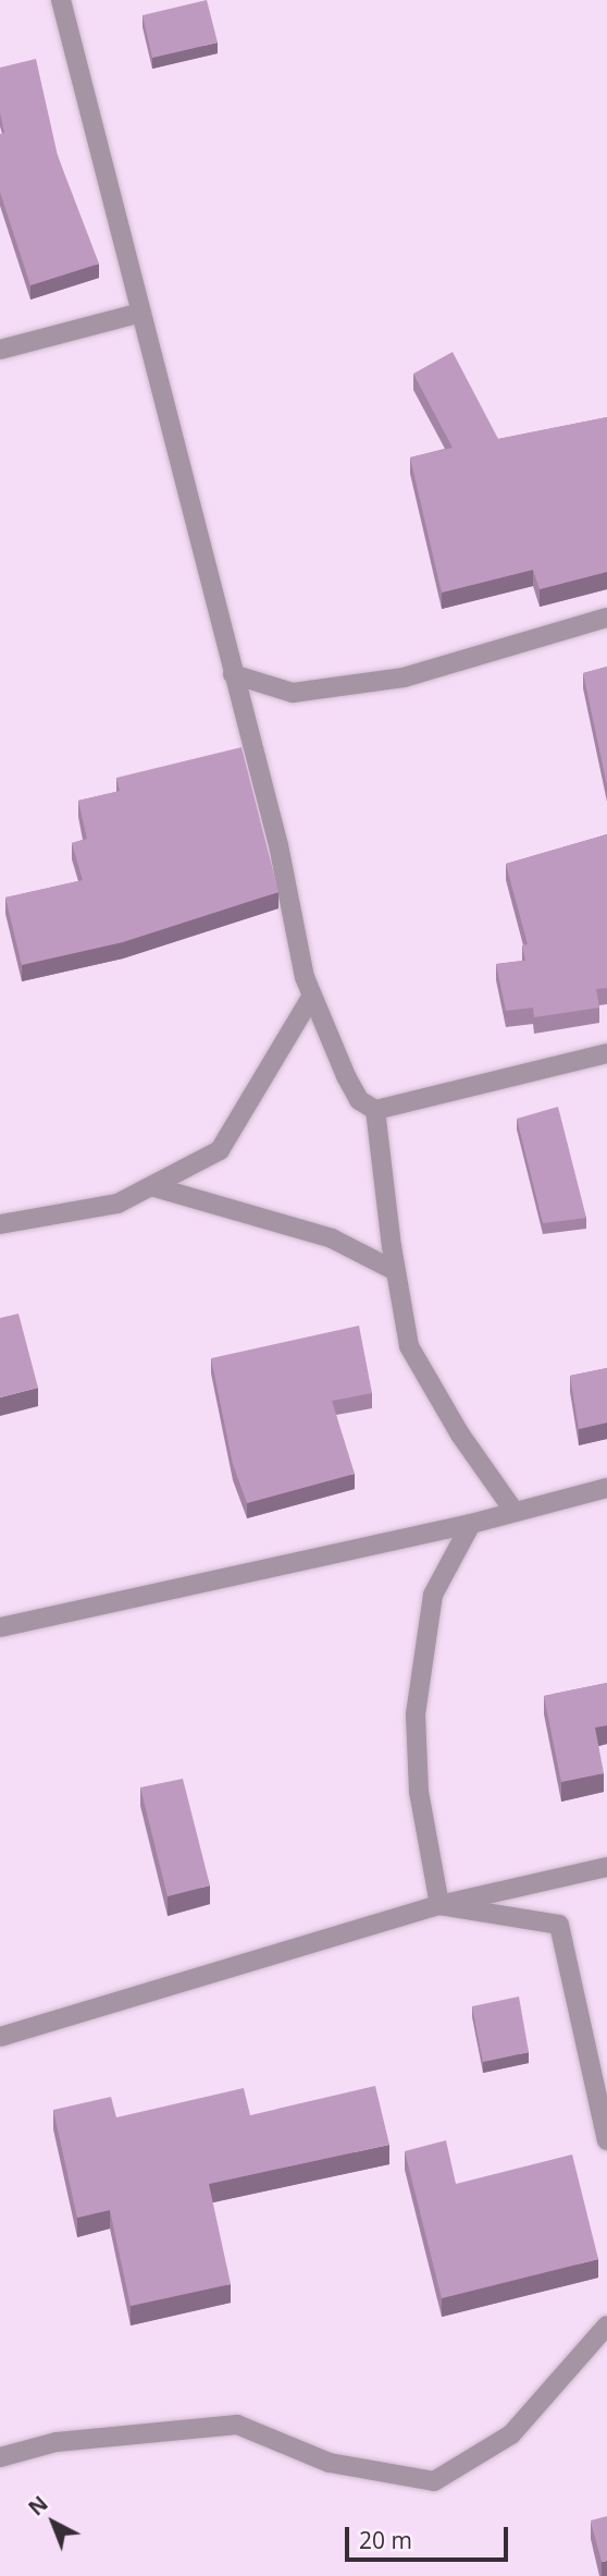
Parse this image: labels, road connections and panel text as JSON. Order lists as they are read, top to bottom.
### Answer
{
  "scale_bar": "20 m",
  "north": "top left"
}
